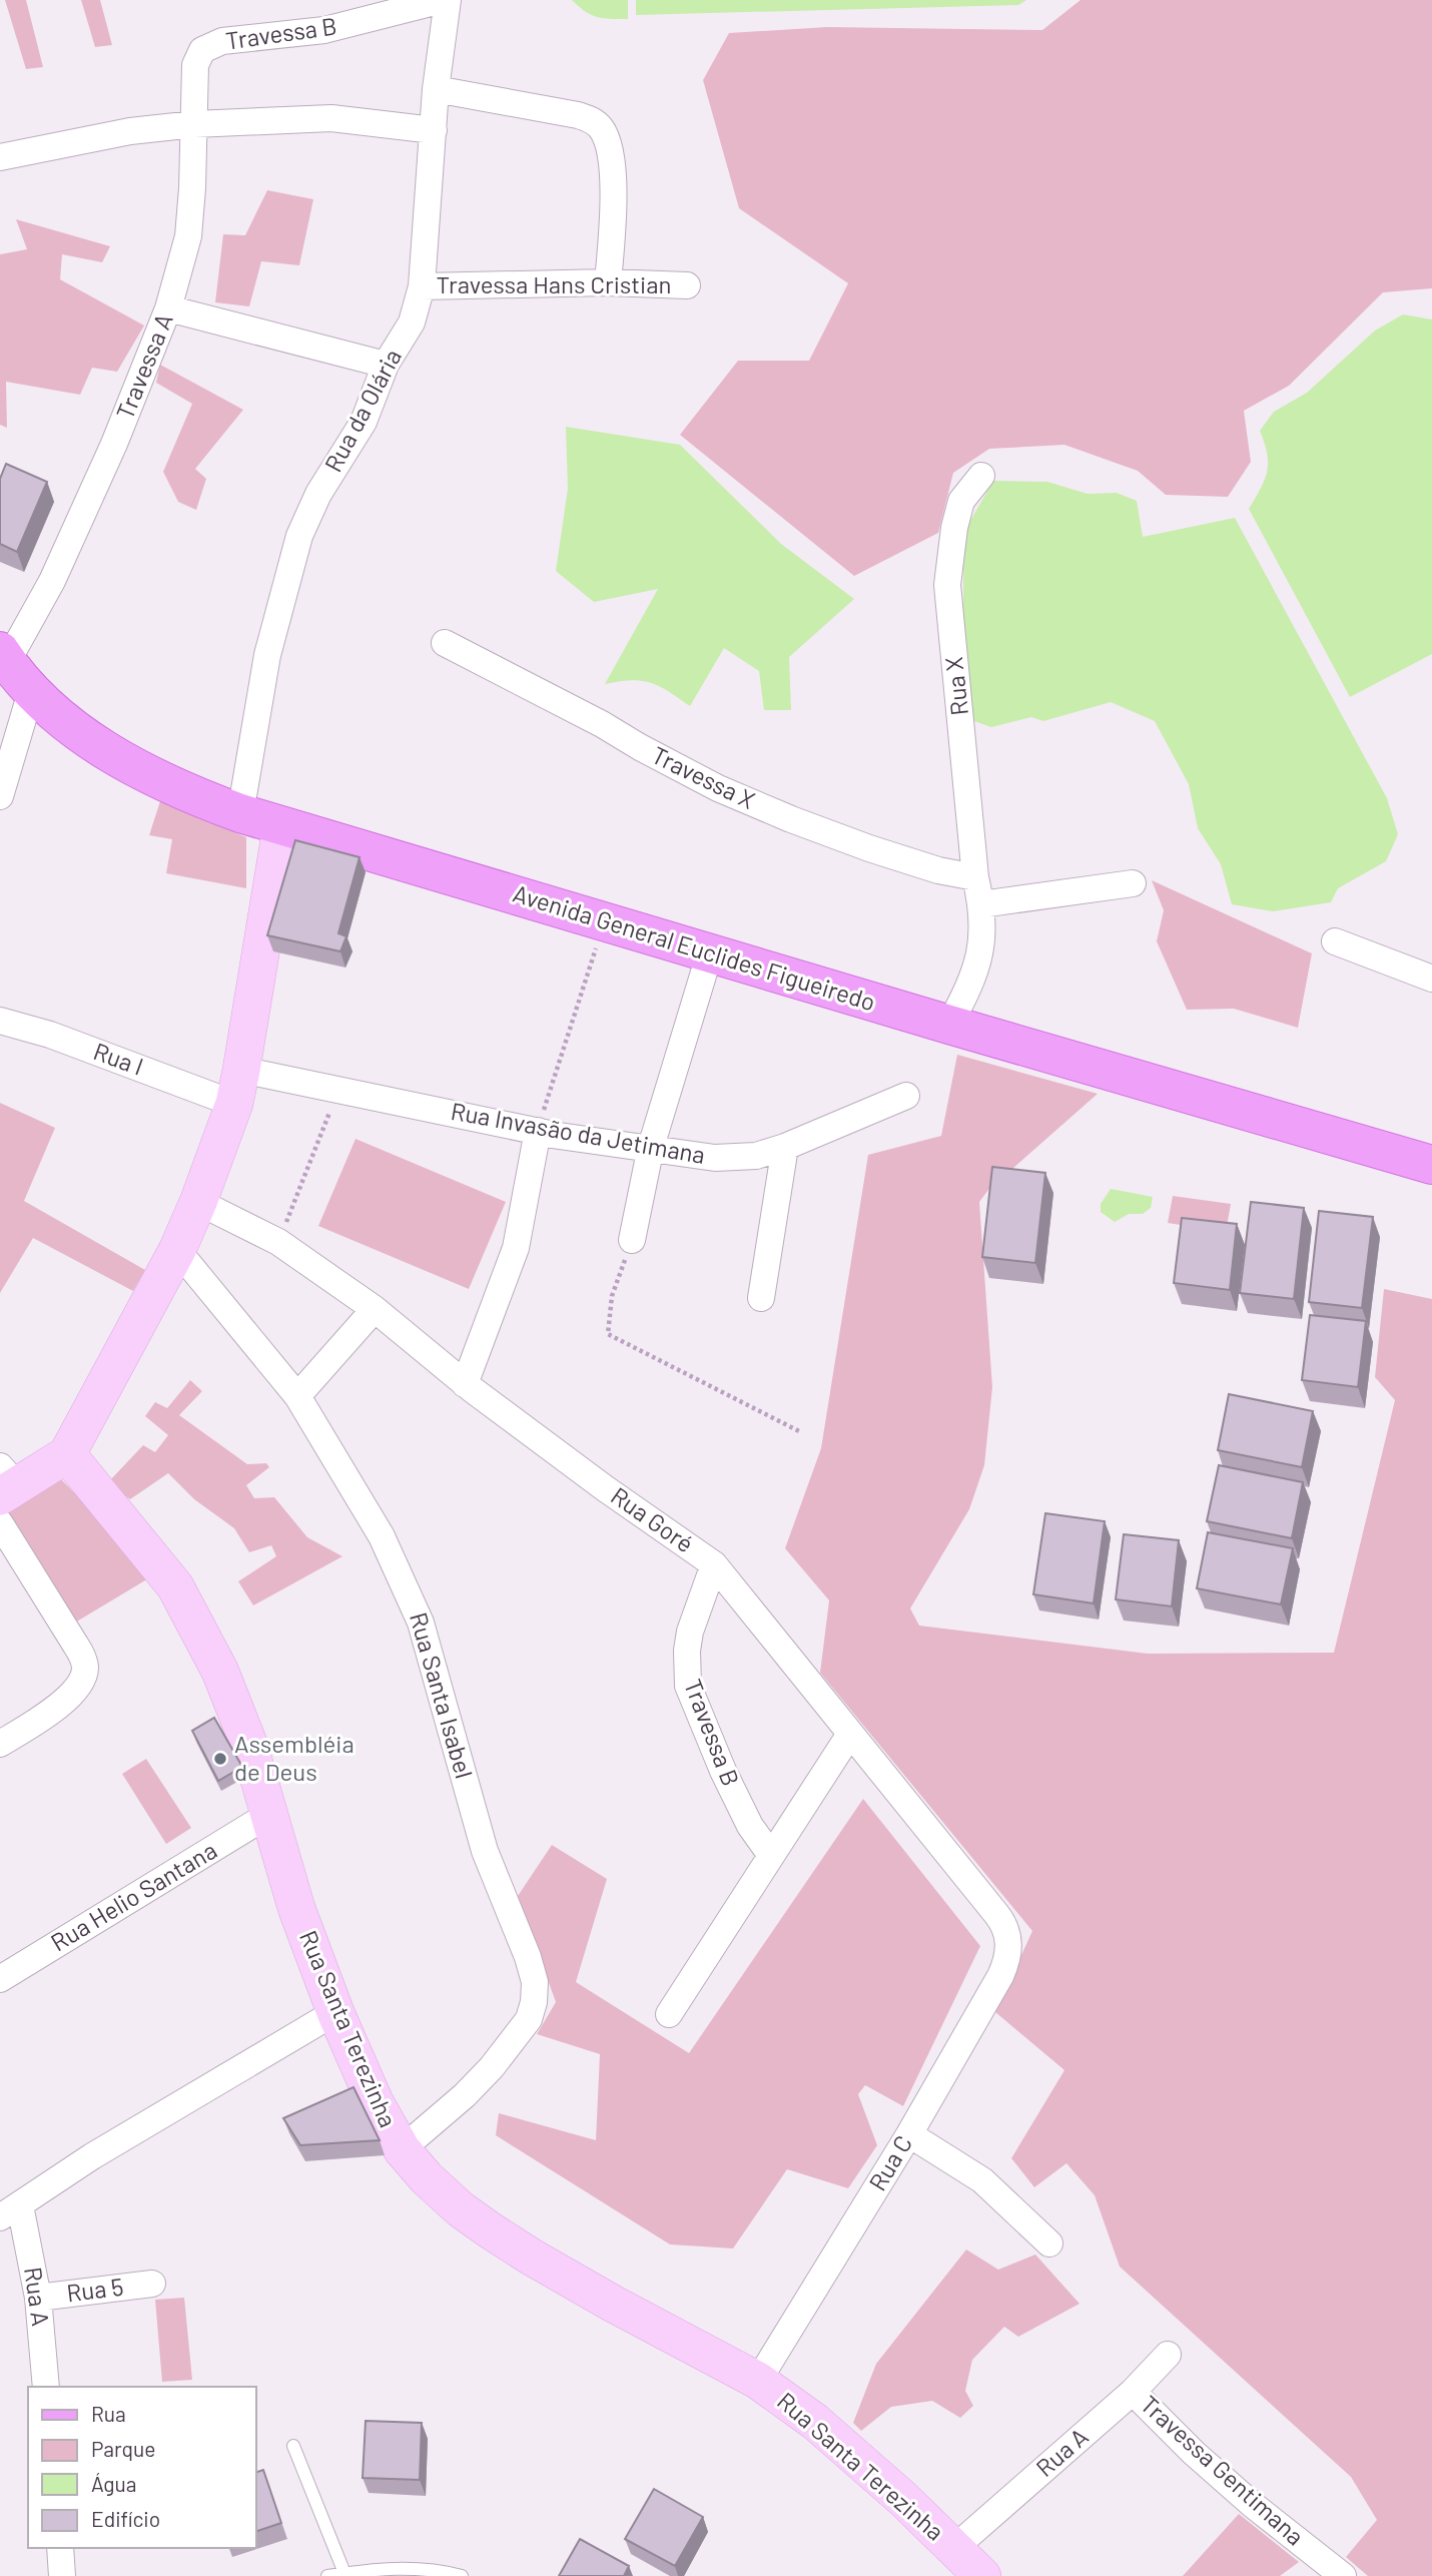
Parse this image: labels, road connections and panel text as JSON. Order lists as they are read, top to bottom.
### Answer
{
  "streets": {
    "main road": ["Avenida General Euclides Figueiredo"],
    "street": [
      "Travessa B",
      "Travessa Hans Cristian",
      "Travessa A",
      "Rua da Olária",
      "Rua X",
      "Travessa X",
      "Rua I",
      "Rua Invasão da Jetimana",
      "Rua Goré",
      "Rua Santa Isabel",
      "Rua Helio Santana",
      "Rua Santa Terezinha",
      "Rua C",
      "Rua 5",
      "Rua A",
      "Travessa Gentimana"
    ]
  },
  "crossings": [
    ["Travessa B", "Travessa A"],
    ["Travessa B", "Rua da Olária"],
    ["Travessa B", "Rua Goré"],
    ["Travessa Hans Cristian", "Rua da Olária"],
    ["Travessa A", "Avenida General Euclides Figueiredo"],
    ["Rua da Olária", "Avenida General Euclides Figueiredo"],
    ["Rua X", "Travessa X"],
    ["Rua X", "Avenida General Euclides Figueiredo"],
    ["Rua I", "Rua Invasão da Jetimana"],
    ["Rua Goré", "Rua C"],
    ["Rua Santa Isabel", "Rua Santa Terezinha"],
    ["Rua Helio Santana", "Rua Santa Terezinha"],
    ["Rua Santa Terezinha", "Rua C"],
    ["Rua Santa Terezinha", "Rua A"],
    ["Rua 5", "Rua A"],
    ["Rua A", "Travessa Gentimana"]
  ],
  "places": ["Assembléia de Deus"],
  "legend": [
    "Rua",
    "Parque",
    "Água",
    "Edifício"
  ]
}
